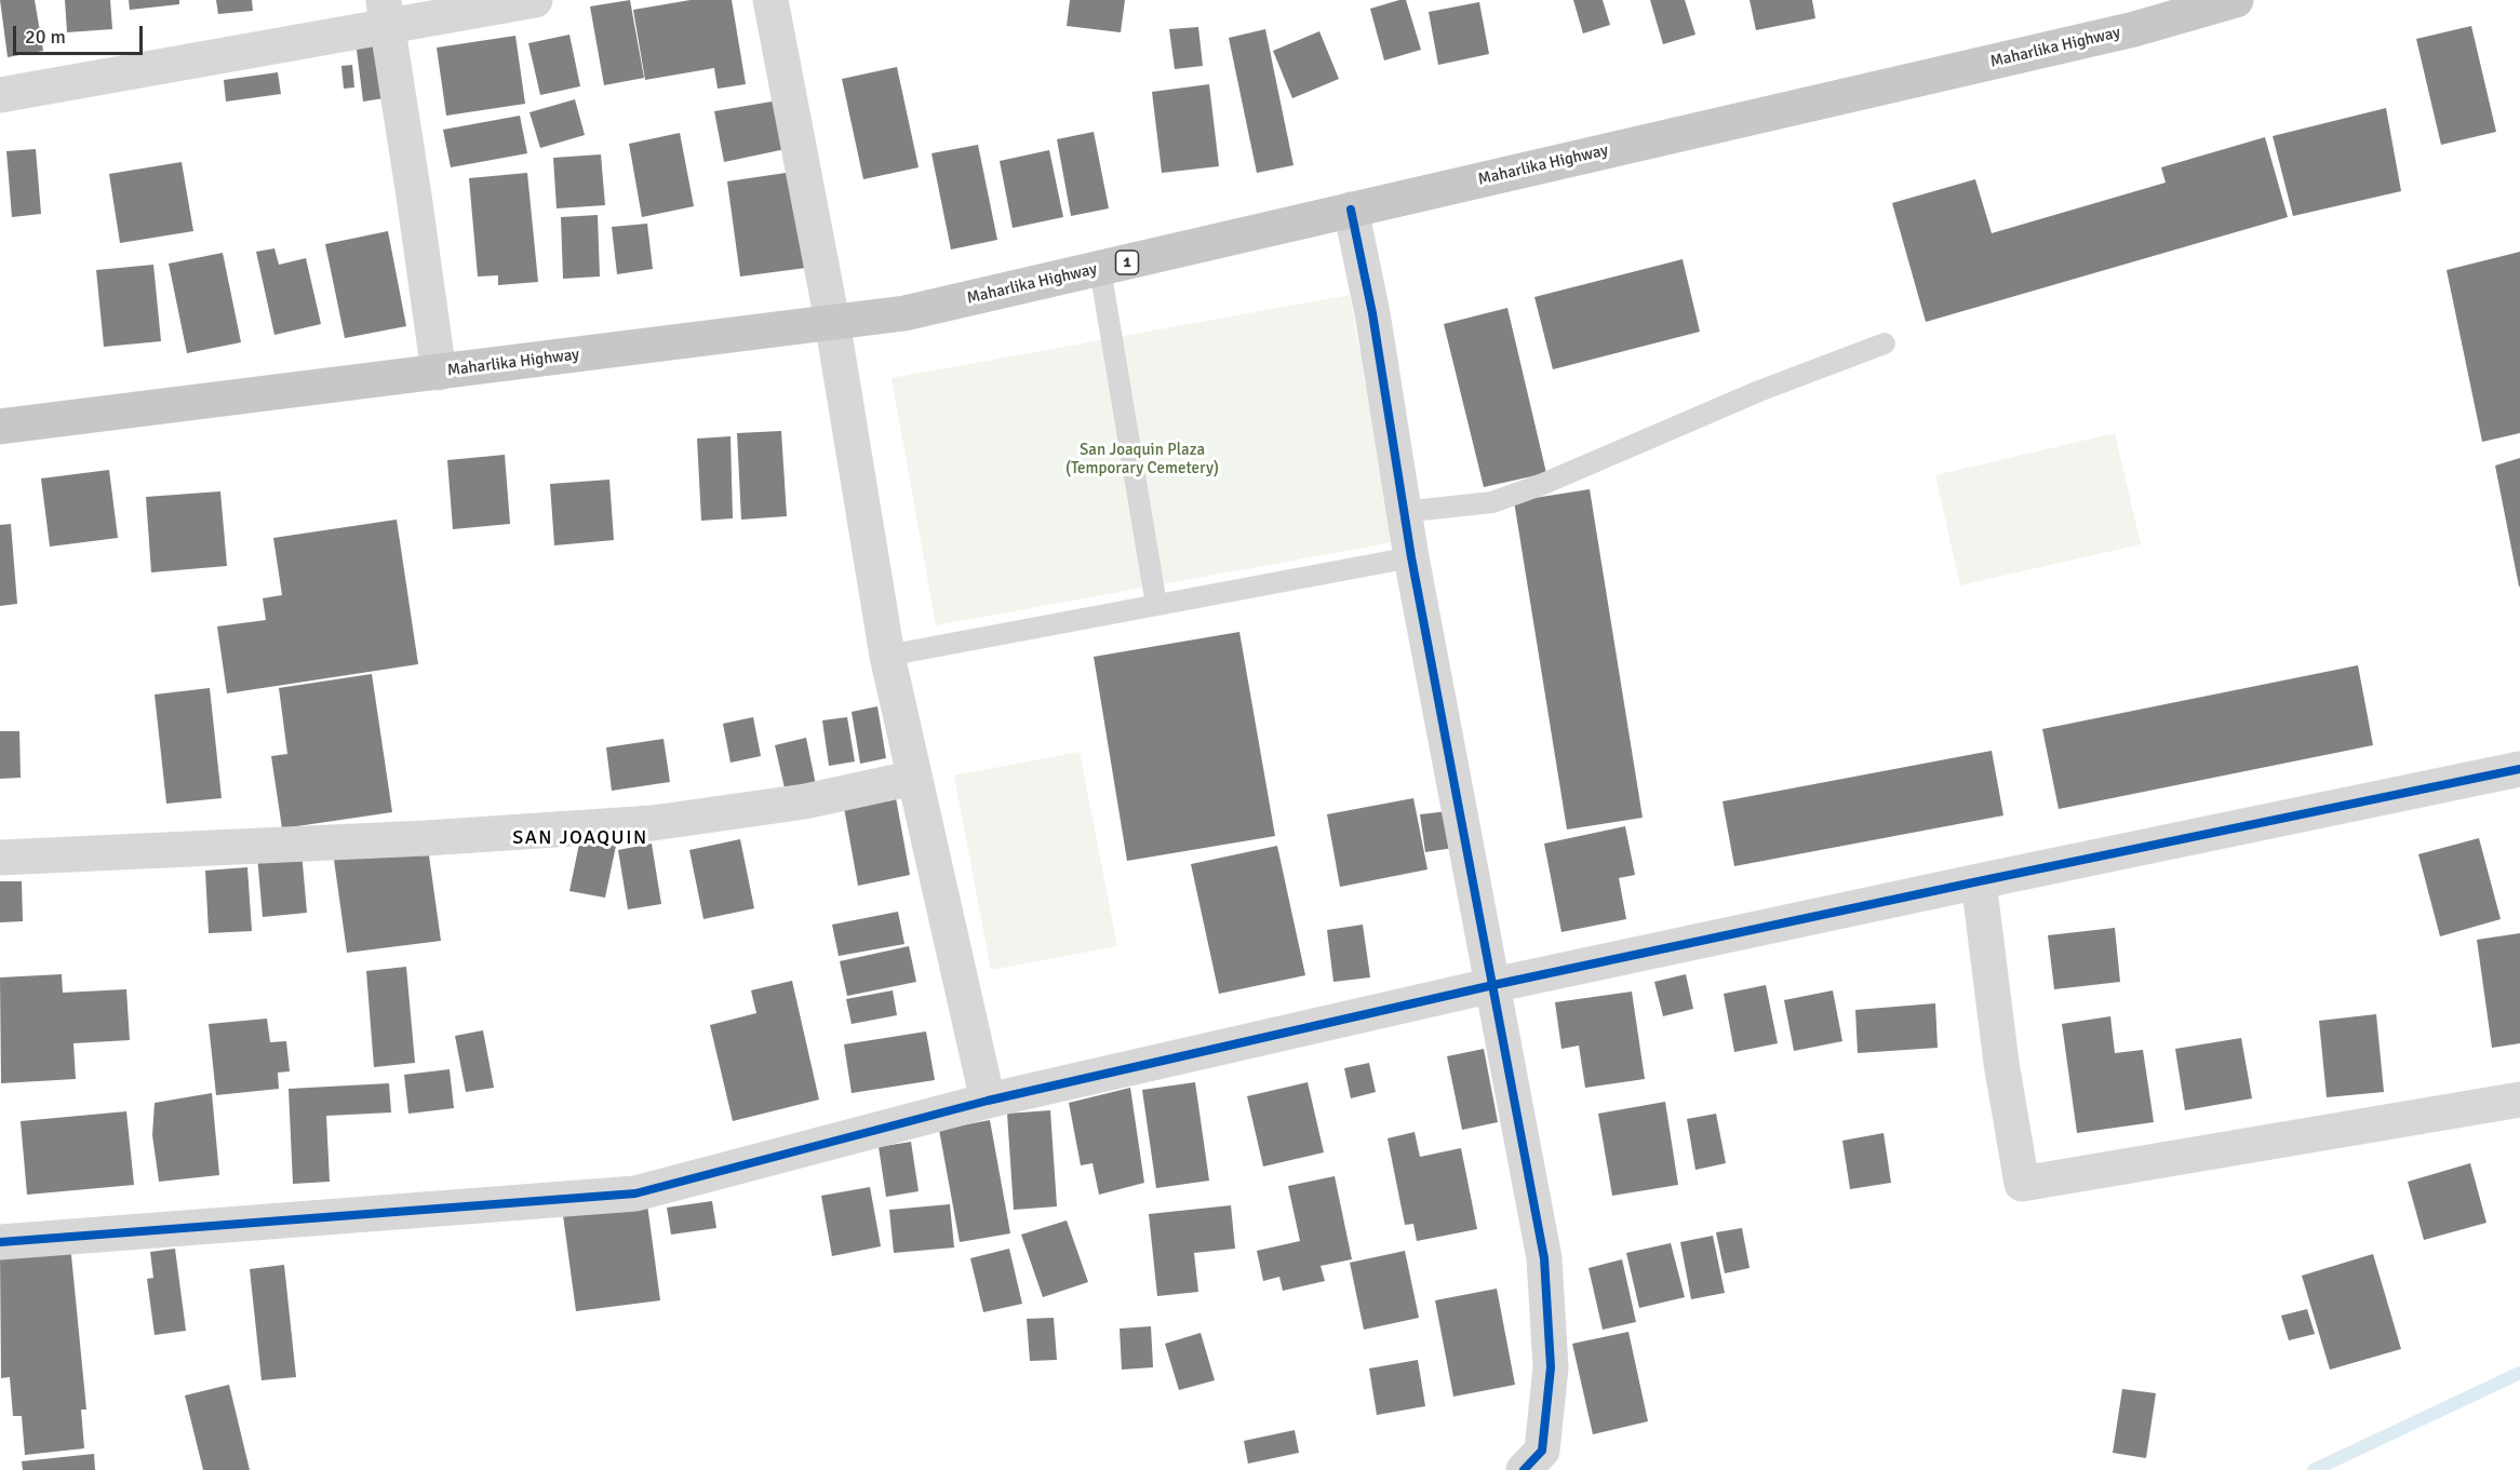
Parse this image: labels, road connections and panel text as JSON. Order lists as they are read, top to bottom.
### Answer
{
  "streets": {
    "highway": ["Maharlika Highway", "1"]
  },
  "districts": ["SAN JOAQUIN"],
  "parks": ["San Joaquin Plaza (Temporary Cemetery)"],
  "scale_bar": "20 m"
}
